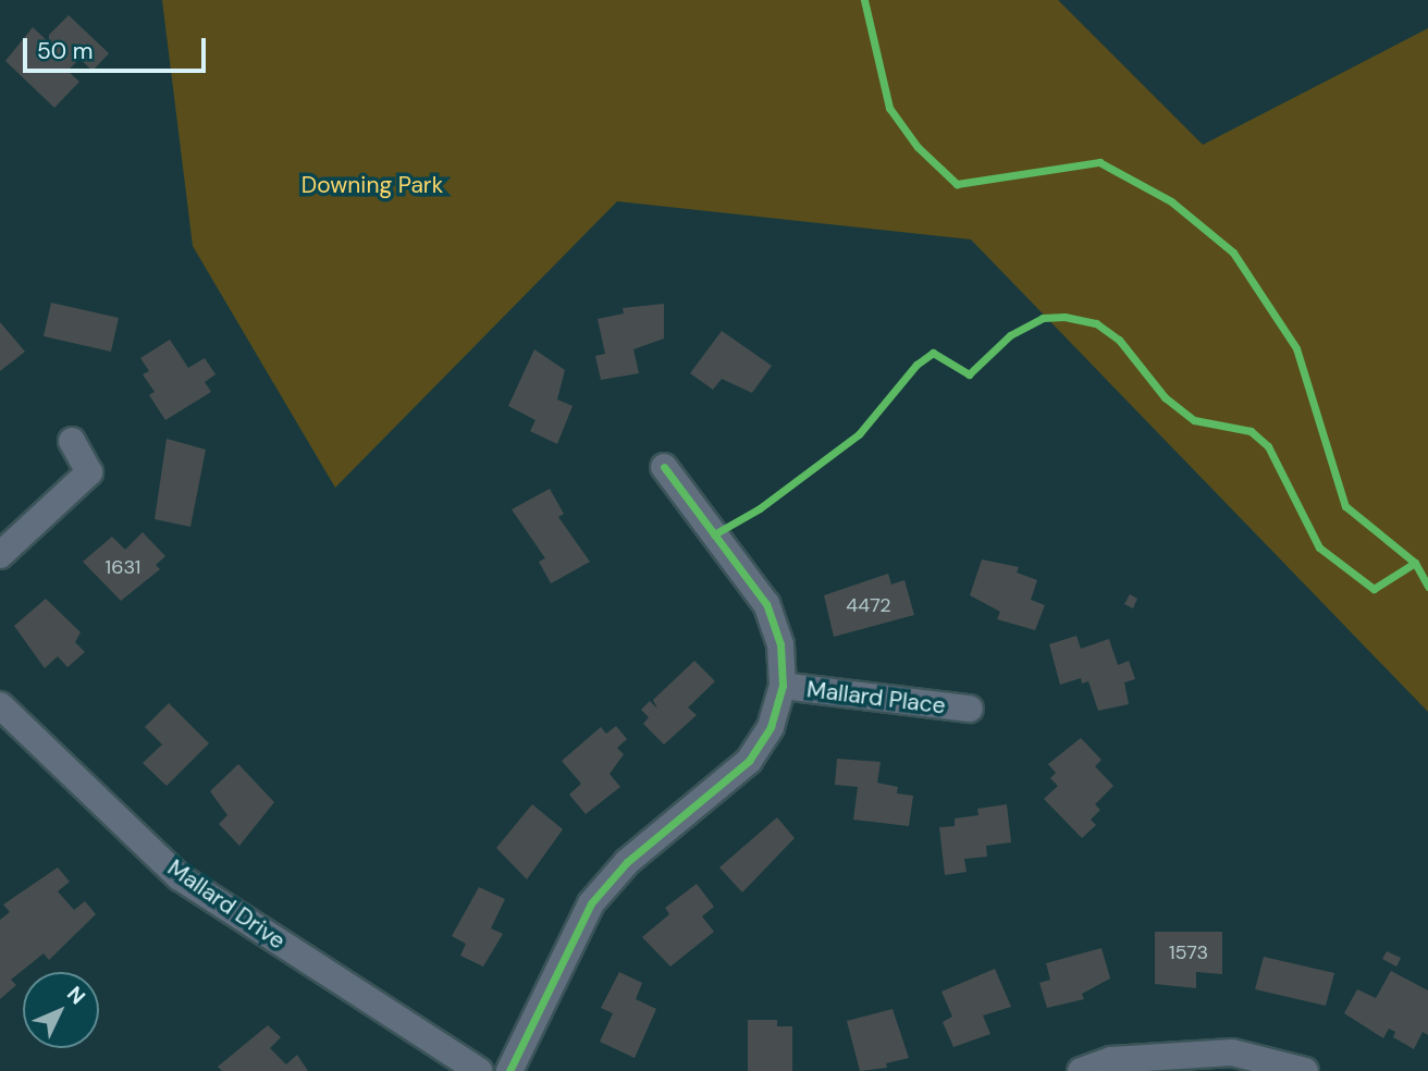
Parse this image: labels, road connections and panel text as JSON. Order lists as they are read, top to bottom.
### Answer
{
  "streets": {
    "street": ["Mallard Place", "Mallard Drive"]
  },
  "parks": ["Downing Park"],
  "house_numbers": ["1631", "4472", "1573"],
  "scale_bar": "50 m",
  "north": "top right"
}
